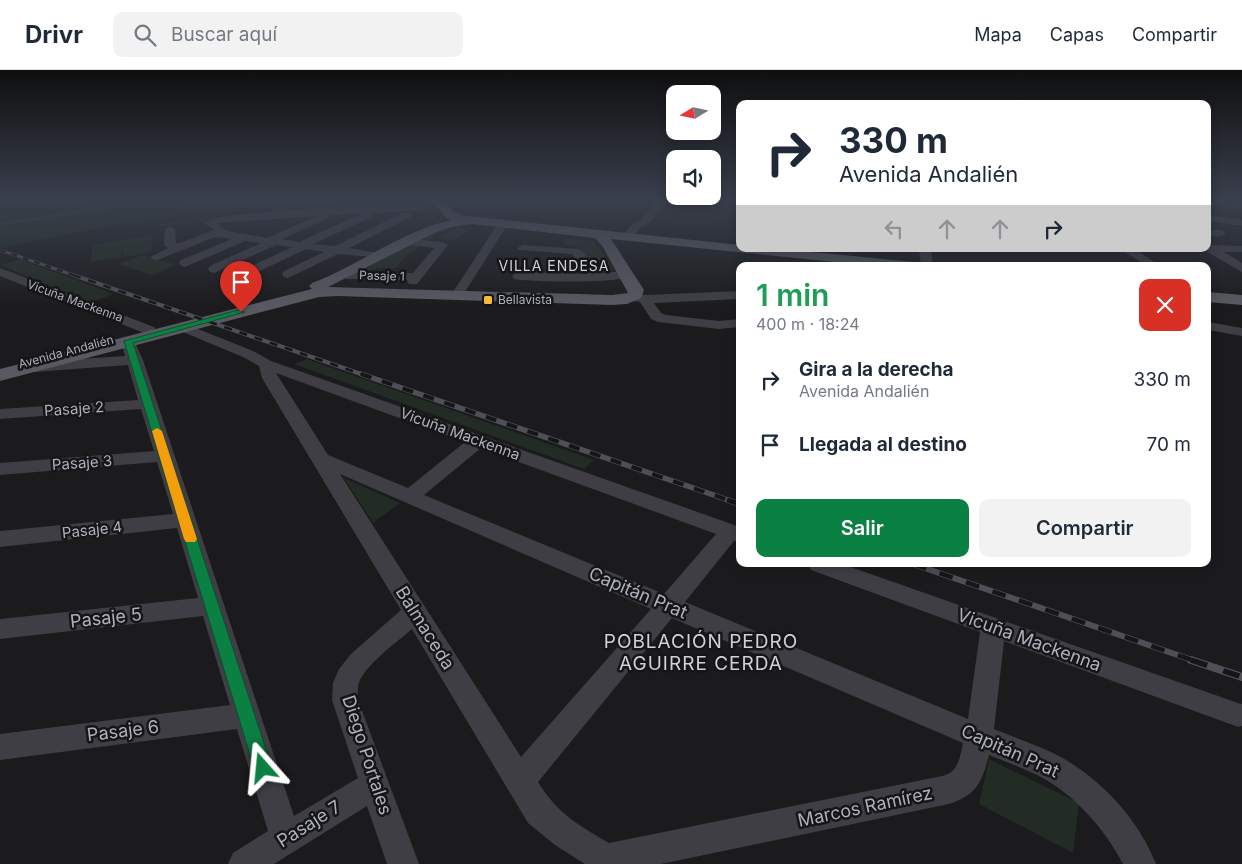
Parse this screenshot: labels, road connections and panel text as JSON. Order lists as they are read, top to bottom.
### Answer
{
  "streets": {
    "main road": ["Avenida Andalién"],
    "street": [
      "Pasaje 1",
      "Vicuña Mackenna",
      "Pasaje 2",
      "Pasaje 3",
      "Pasaje 4",
      "Capitán Prat",
      "Pasaje 5",
      "Balmaceda",
      "Pasaje 6",
      "Diego Portales",
      "Marcos Ramírez",
      "Pasaje 7"
    ]
  },
  "crossings": [
    ["Pasaje 1", "Avenida Andalién"],
    ["Vicuña Mackenna", "Avenida Andalién"],
    ["Vicuña Mackenna", "Balmaceda"],
    ["Vicuña Mackenna", "Marcos Ramírez"],
    ["Capitán Prat", "Balmaceda"],
    ["Capitán Prat", "Marcos Ramírez"],
    ["Balmaceda", "Diego Portales"],
    ["Balmaceda", "Marcos Ramírez"],
    ["Diego Portales", "Pasaje 7"]
  ],
  "districts": ["VILLA ENDESA", "POBLACIÓN PEDRO AGUIRRE CERDA"],
  "places": {
    "transit": ["Bellavista"]
  },
  "north": "left",
  "page": {
    "header": "Drivr",
    "search": "Buscar aquí",
    "nav": ["Mapa", "Capas", "Compartir"],
    "turn": ["330 m", "Avenida Andalién"],
    "heading": ["1 min", "400 m · 18:24"],
    "list": [
      {
        "name": "Gira a la derecha",
        "note": "Avenida Andalién",
        "value": "330 m"
      },
      {
        "name": "Llegada al destino",
        "value": "70 m"
      }
    ],
    "buttons": ["Salir", "Compartir"]
  }
}
